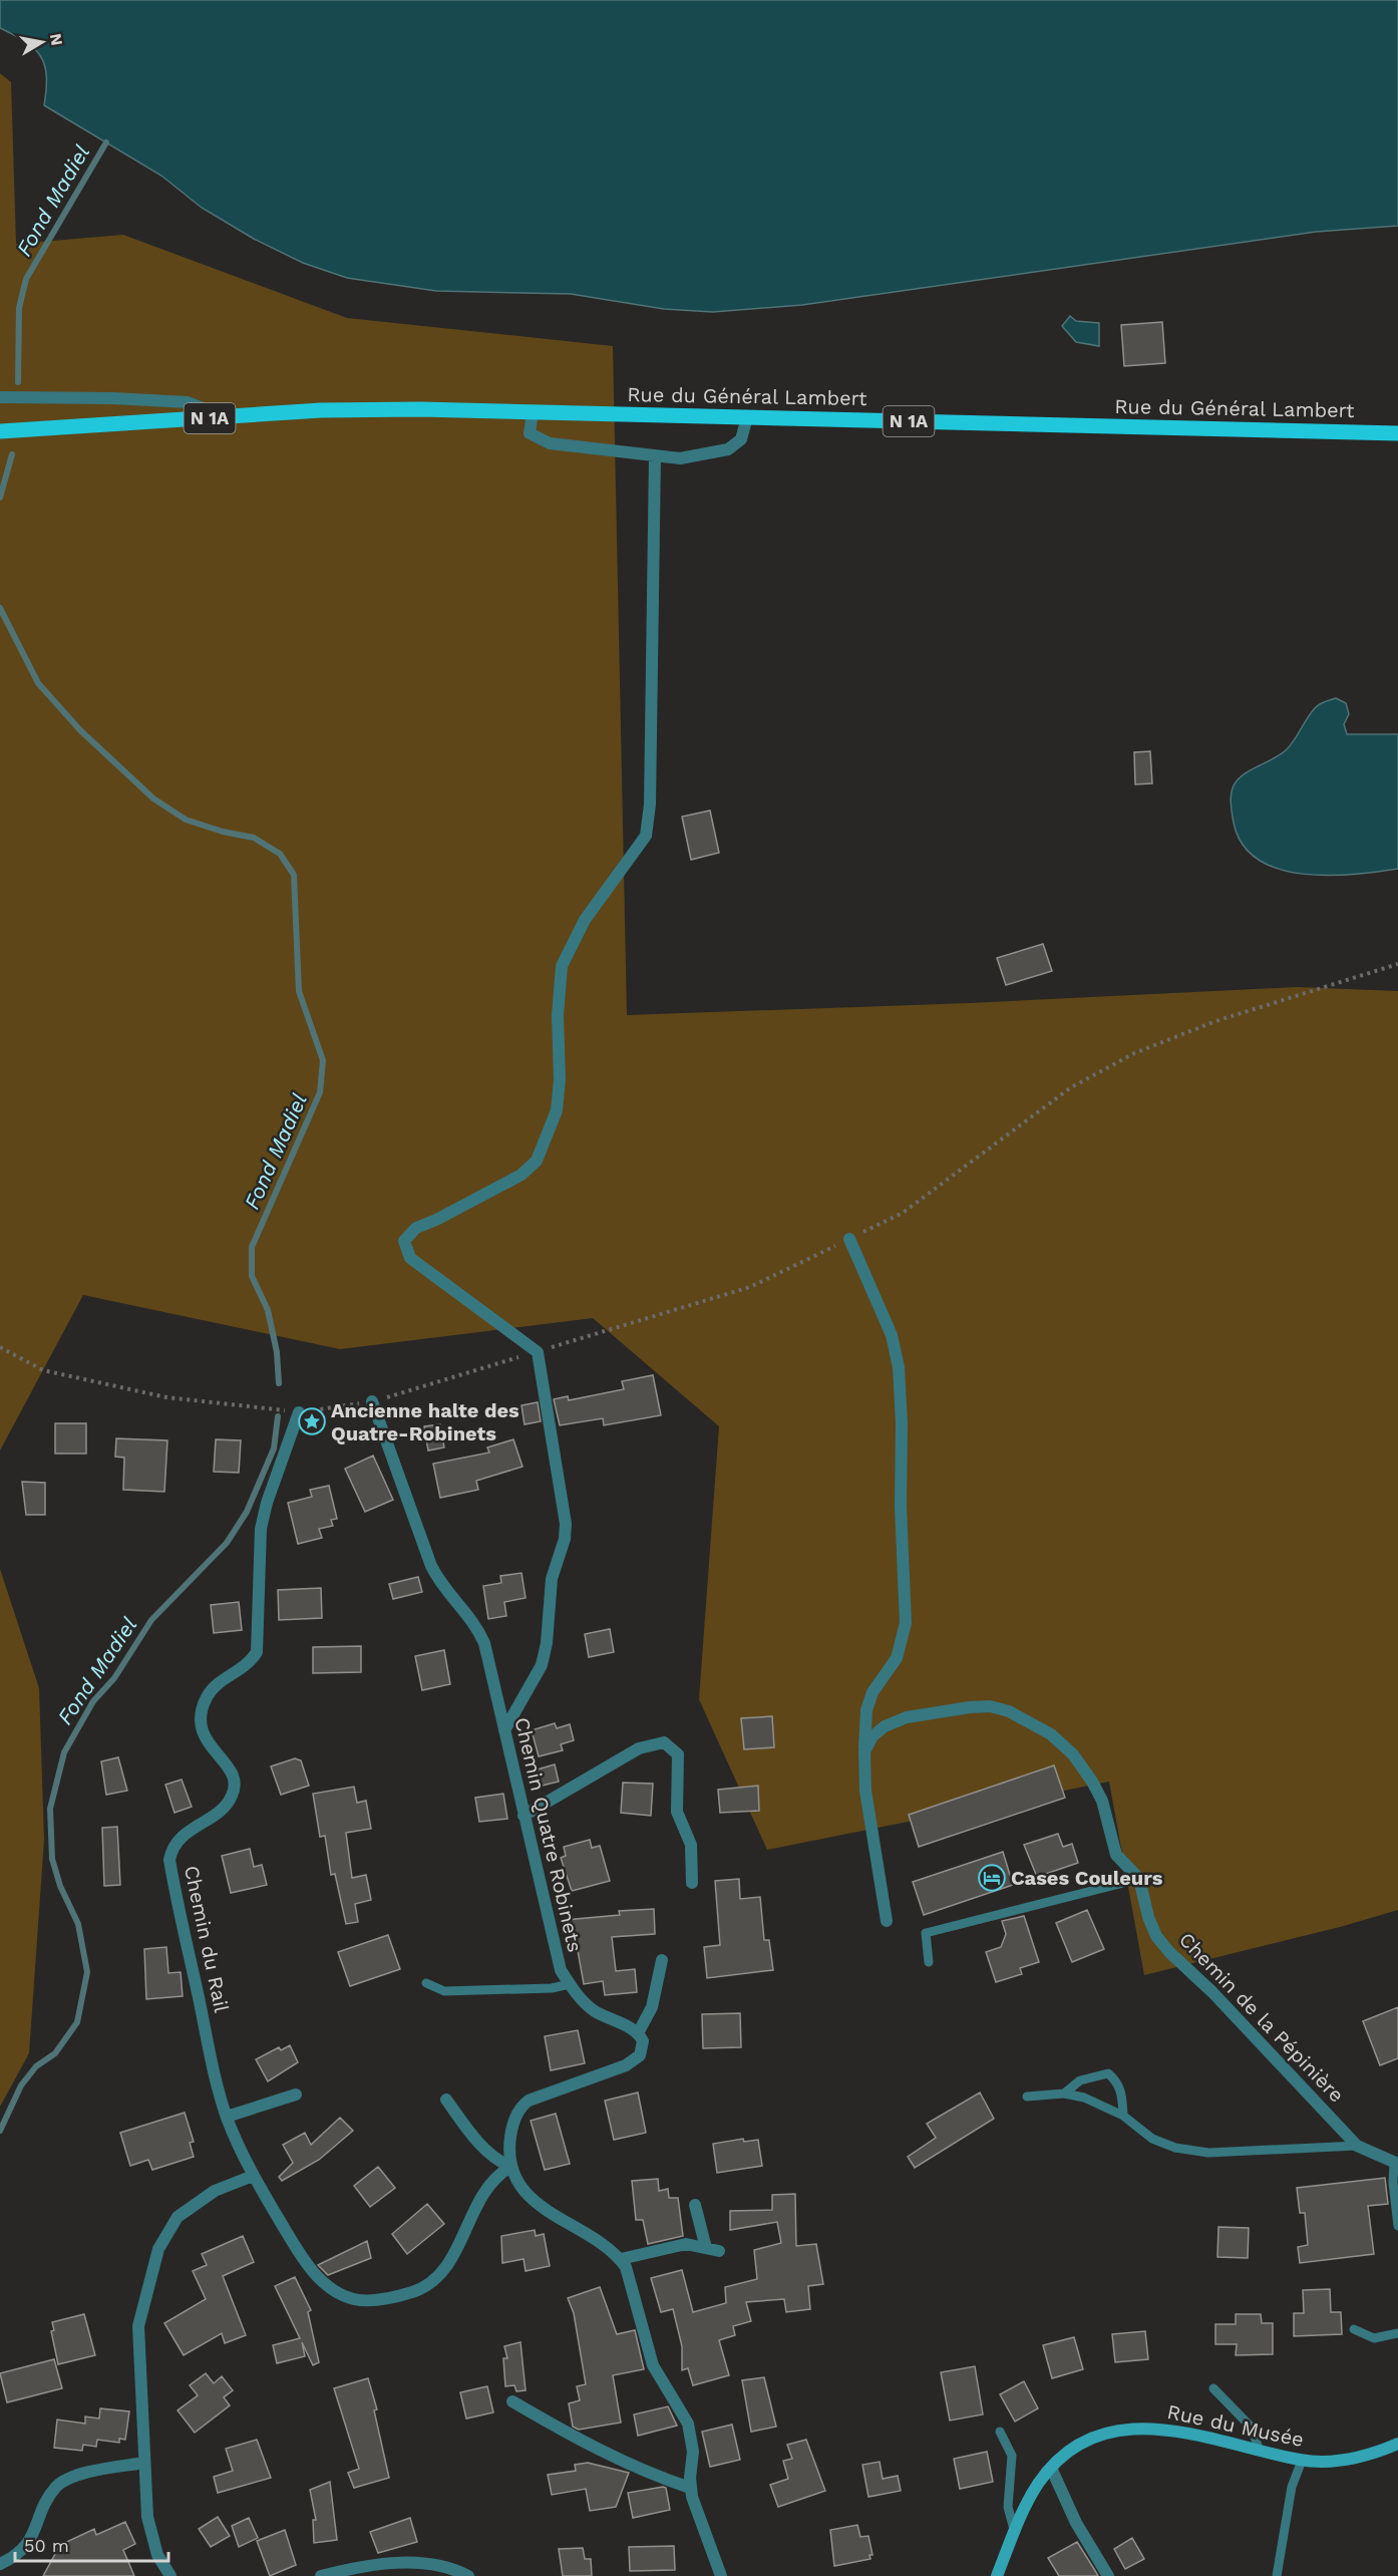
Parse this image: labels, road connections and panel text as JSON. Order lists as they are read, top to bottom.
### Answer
{
  "streets": {
    "main road": ["Rue du Général Lambert", "N 1A", "Rue du Musée"],
    "street": ["Chemin Quatre Robinets", "Chemin du Rail", "Chemin de la Pépinière"]
  },
  "crossings": [
    ["Rue du Général Lambert", "N 1A"]
  ],
  "water": ["Fond Madiel"],
  "places": {
    "place": ["Ancienne halte des Quatre-Robinets"],
    "hotel": ["Cases Couleurs"]
  },
  "scale_bar": "50 m",
  "north": "right"
}
